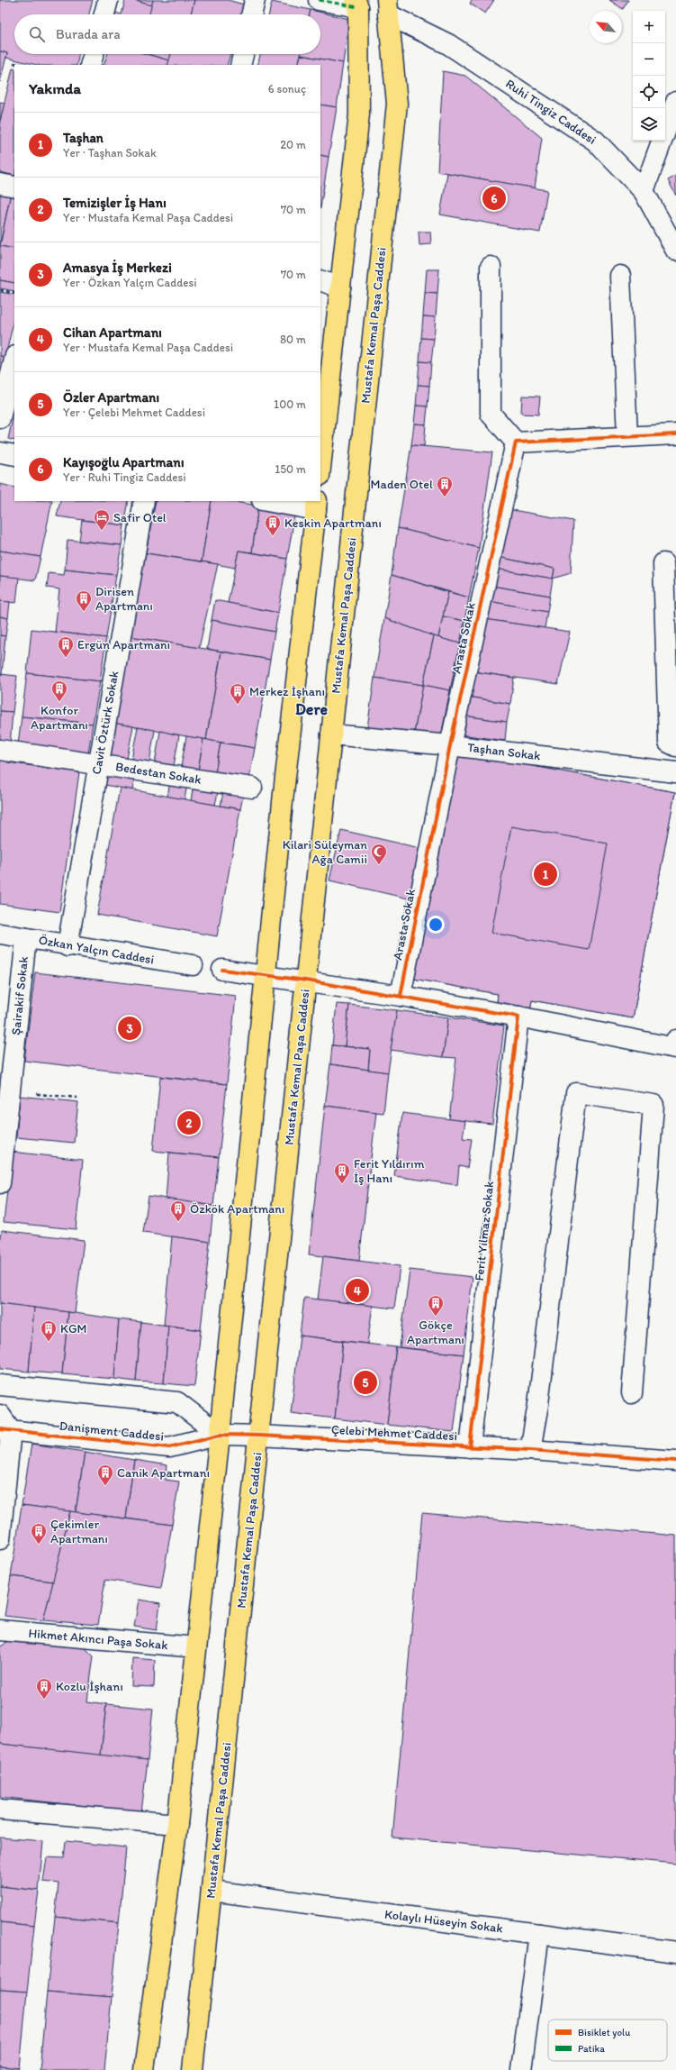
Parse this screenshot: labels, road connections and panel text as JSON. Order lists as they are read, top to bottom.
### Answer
{
  "streets": {
    "main road": ["Mustafa Kemal Paşa Caddesi"],
    "street": [
      "Ruhi Tingiz Caddesi",
      "Arasta Sokak",
      "Cavit Öztürk Sokak",
      "Taşhan Sokak",
      "Bedestan Sokak",
      "Özkan Yalçın Caddesi",
      "Şairakif Sokak",
      "Ferit Yılmaz Sokak",
      "Danişment Caddesi",
      "Çelebi Mehmet Caddesi",
      "Hikmet Akıncı Paşa Sokak",
      "Kolaylı Hüseyin Sokak"
    ]
  },
  "crossings": [
    ["Ruhi Tingiz Caddesi", "Mustafa Kemal Paşa Caddesi"],
    ["Mustafa Kemal Paşa Caddesi", "Taşhan Sokak"],
    ["Mustafa Kemal Paşa Caddesi", "Çelebi Mehmet Caddesi"],
    ["Mustafa Kemal Paşa Caddesi", "Kolaylı Hüseyin Sokak"],
    ["Arasta Sokak", "Taşhan Sokak"],
    ["Cavit Öztürk Sokak", "Bedestan Sokak"],
    ["Cavit Öztürk Sokak", "Özkan Yalçın Caddesi"],
    ["Özkan Yalçın Caddesi", "Şairakif Sokak"],
    ["Ferit Yılmaz Sokak", "Çelebi Mehmet Caddesi"],
    ["Danişment Caddesi", "Çelebi Mehmet Caddesi"]
  ],
  "districts": ["Dere"],
  "places": {
    "building": [
      "Maden Otel",
      "Keskin Apartmanı",
      "Dirisen Apartmanı",
      "Ergün Apartmanı",
      "Konfor Apartmanı",
      "Merkez İşhanı",
      "Ferit Yıldırım İş Hanı",
      "Özkök Apartmanı",
      "Gökçe Apartmanı",
      "KGM",
      "Canik Apartmanı",
      "Çekimler Apartmanı",
      "Kozlu İşhanı"
    ],
    "hotel": ["Safir Otel"],
    "mosque": ["Kilari Süleyman Ağa Camii"]
  },
  "legend": ["Bisiklet yolu", "Patika"],
  "north": "top left",
  "page": {
    "map_buttons": ["+", "−"],
    "search": "Burada ara",
    "heading": ["Yakında", "6 sonuç"],
    "list": [
      {
        "mark": "1",
        "name": "Taşhan",
        "note": "Yer · Taşhan Sokak",
        "value": "20 m"
      },
      {
        "mark": "2",
        "name": "Temizişler İş Hanı",
        "note": "Yer · Mustafa Kemal Paşa Caddesi",
        "value": "70 m"
      },
      {
        "mark": "3",
        "name": "Amasya İş Merkezi",
        "note": "Yer · Özkan Yalçın Caddesi",
        "value": "70 m"
      },
      {
        "mark": "4",
        "name": "Cihan Apartmanı",
        "note": "Yer · Mustafa Kemal Paşa Caddesi",
        "value": "80 m"
      },
      {
        "mark": "5",
        "name": "Özler Apartmanı",
        "note": "Yer · Çelebi Mehmet Caddesi",
        "value": "100 m"
      },
      {
        "mark": "6",
        "name": "Kayışoğlu Apartmanı",
        "note": "Yer · Ruhi Tingiz Caddesi",
        "value": "150 m"
      }
    ],
    "pins": [
      "6",
      "1",
      "3",
      "2",
      "4",
      "5"
    ]
  }
}
